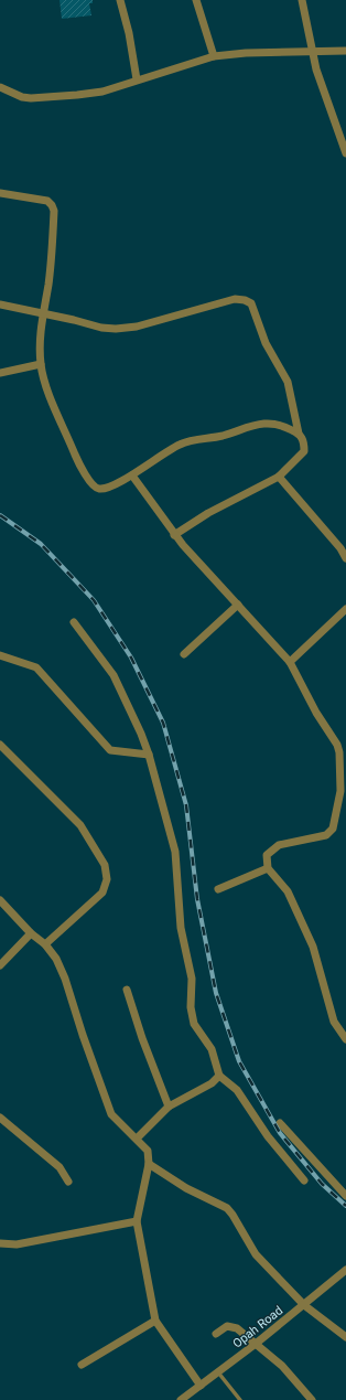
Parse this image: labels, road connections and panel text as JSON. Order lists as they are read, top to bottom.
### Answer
{
  "streets": {
    "street": ["Opah Road"]
  }
}
